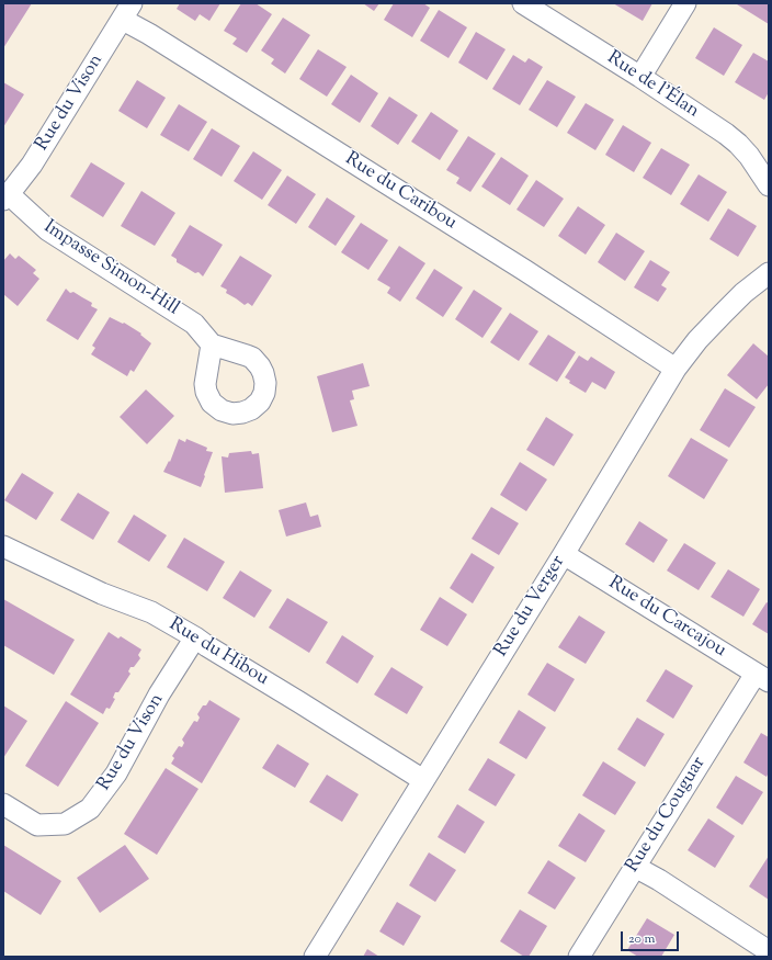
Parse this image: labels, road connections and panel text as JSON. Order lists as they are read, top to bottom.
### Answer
{
  "streets": {
    "street": [
      "Rue de l'Élan",
      "Rue du Vison",
      "Rue du Caribou",
      "Impasse Simon-Hill",
      "Rue du Verger",
      "Rue du Carcajou",
      "Rue du Hibou",
      "Rue du Couguar"
    ]
  },
  "crossings": [
    ["Rue du Vison", "Rue du Caribou"],
    ["Rue du Vison", "Impasse Simon-Hill"],
    ["Rue du Vison", "Rue du Hibou"],
    ["Rue du Caribou", "Rue du Verger"],
    ["Rue du Verger", "Rue du Carcajou"],
    ["Rue du Verger", "Rue du Hibou"],
    ["Rue du Carcajou", "Rue du Couguar"]
  ],
  "scale_bar": "20 m"
}
